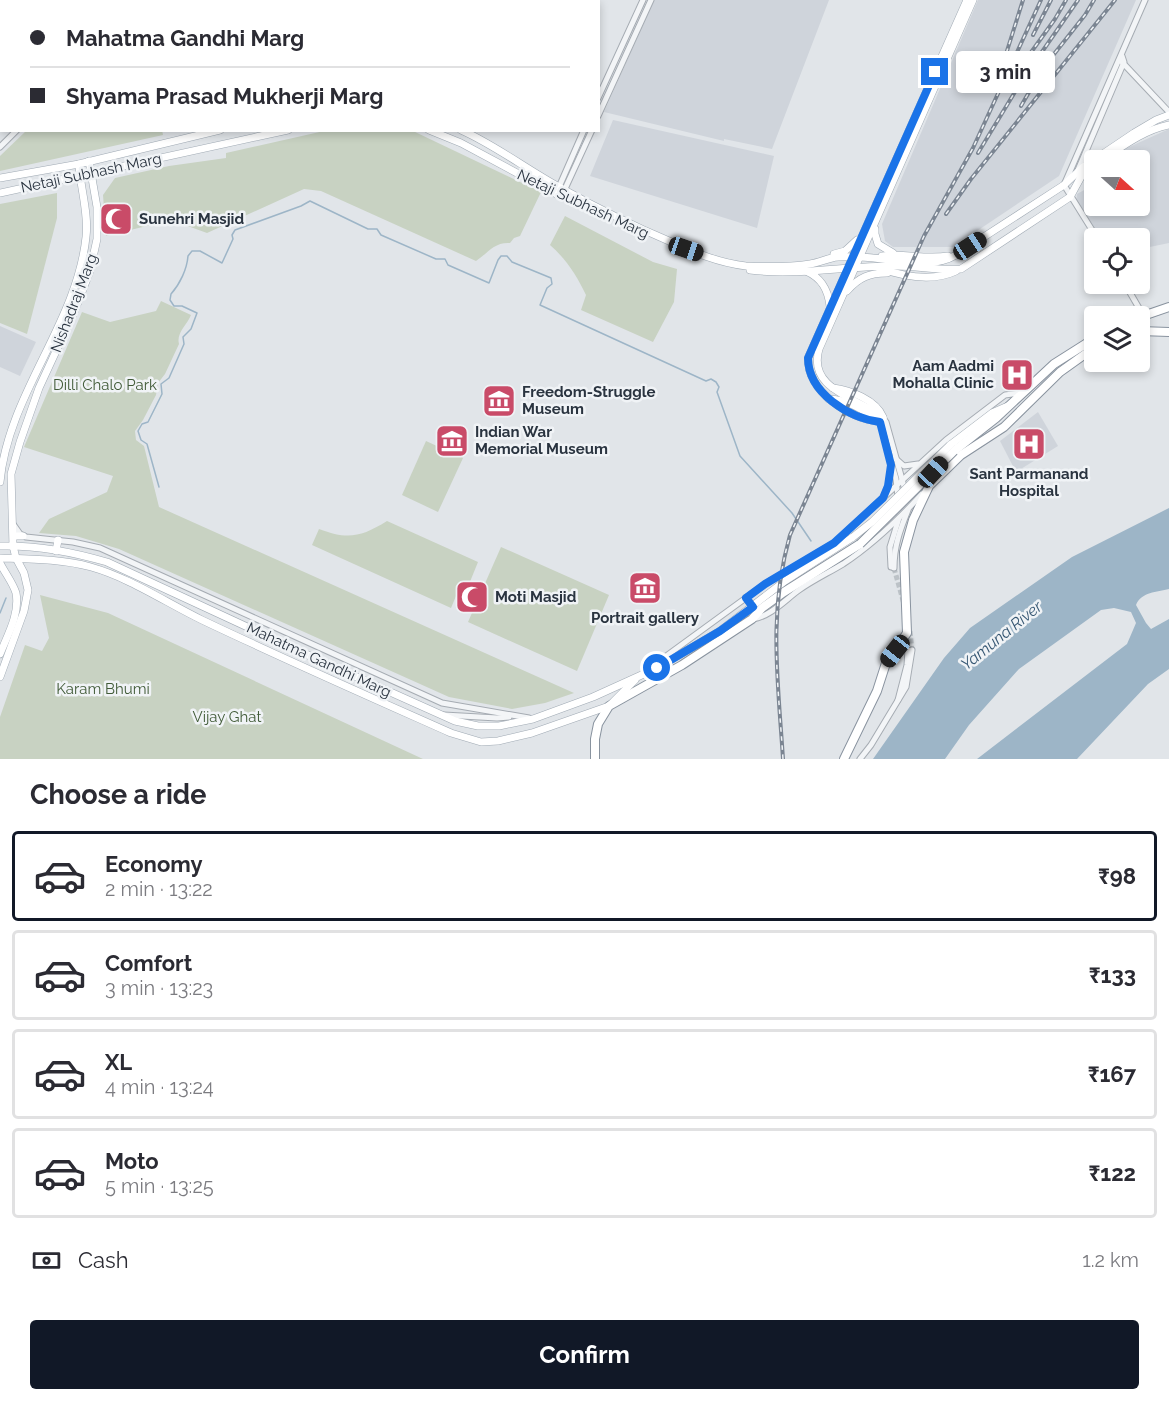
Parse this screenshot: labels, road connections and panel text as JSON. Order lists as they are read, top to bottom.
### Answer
{
  "streets": {
    "highway": ["Mahatma Gandhi Marg"],
    "main road": ["Netaji Subhash Marg", "Nishadraj Marg"]
  },
  "crossings": [
    ["Netaji Subhash Marg", "Nishadraj Marg"],
    ["Nishadraj Marg", "Mahatma Gandhi Marg"]
  ],
  "water": ["Yamuna River"],
  "parks": ["Dilli Chalo Park", "Karam Bhumi", "Vijay Ghat"],
  "places": {
    "mosque": ["Sunehri Masjid", "Moti Masjid"],
    "hospital": ["Aam Aadmi Mohalla Clinic", "Sant Parmanand Hospital"],
    "museum": ["Freedom-Struggle Museum", "Indian War Memorial Museum", "Portrait gallery"]
  },
  "north": "right",
  "page": {
    "banner": ["Mahatma Gandhi Marg", "Shyama Prasad Mukherji Marg"],
    "bubble": "3 min",
    "heading": "Choose a ride",
    "list": [
      {
        "name": "Economy",
        "note": "2 min · 13:22",
        "value": "₹98"
      },
      {
        "name": "Comfort",
        "note": "3 min · 13:23",
        "value": "₹133"
      },
      {
        "name": "XL",
        "note": "4 min · 13:24",
        "value": "₹167"
      },
      {
        "name": "Moto",
        "note": "5 min · 13:25",
        "value": "₹122"
      }
    ],
    "pay": ["Cash", "1.2 km"],
    "buttons": "Confirm"
  }
}
